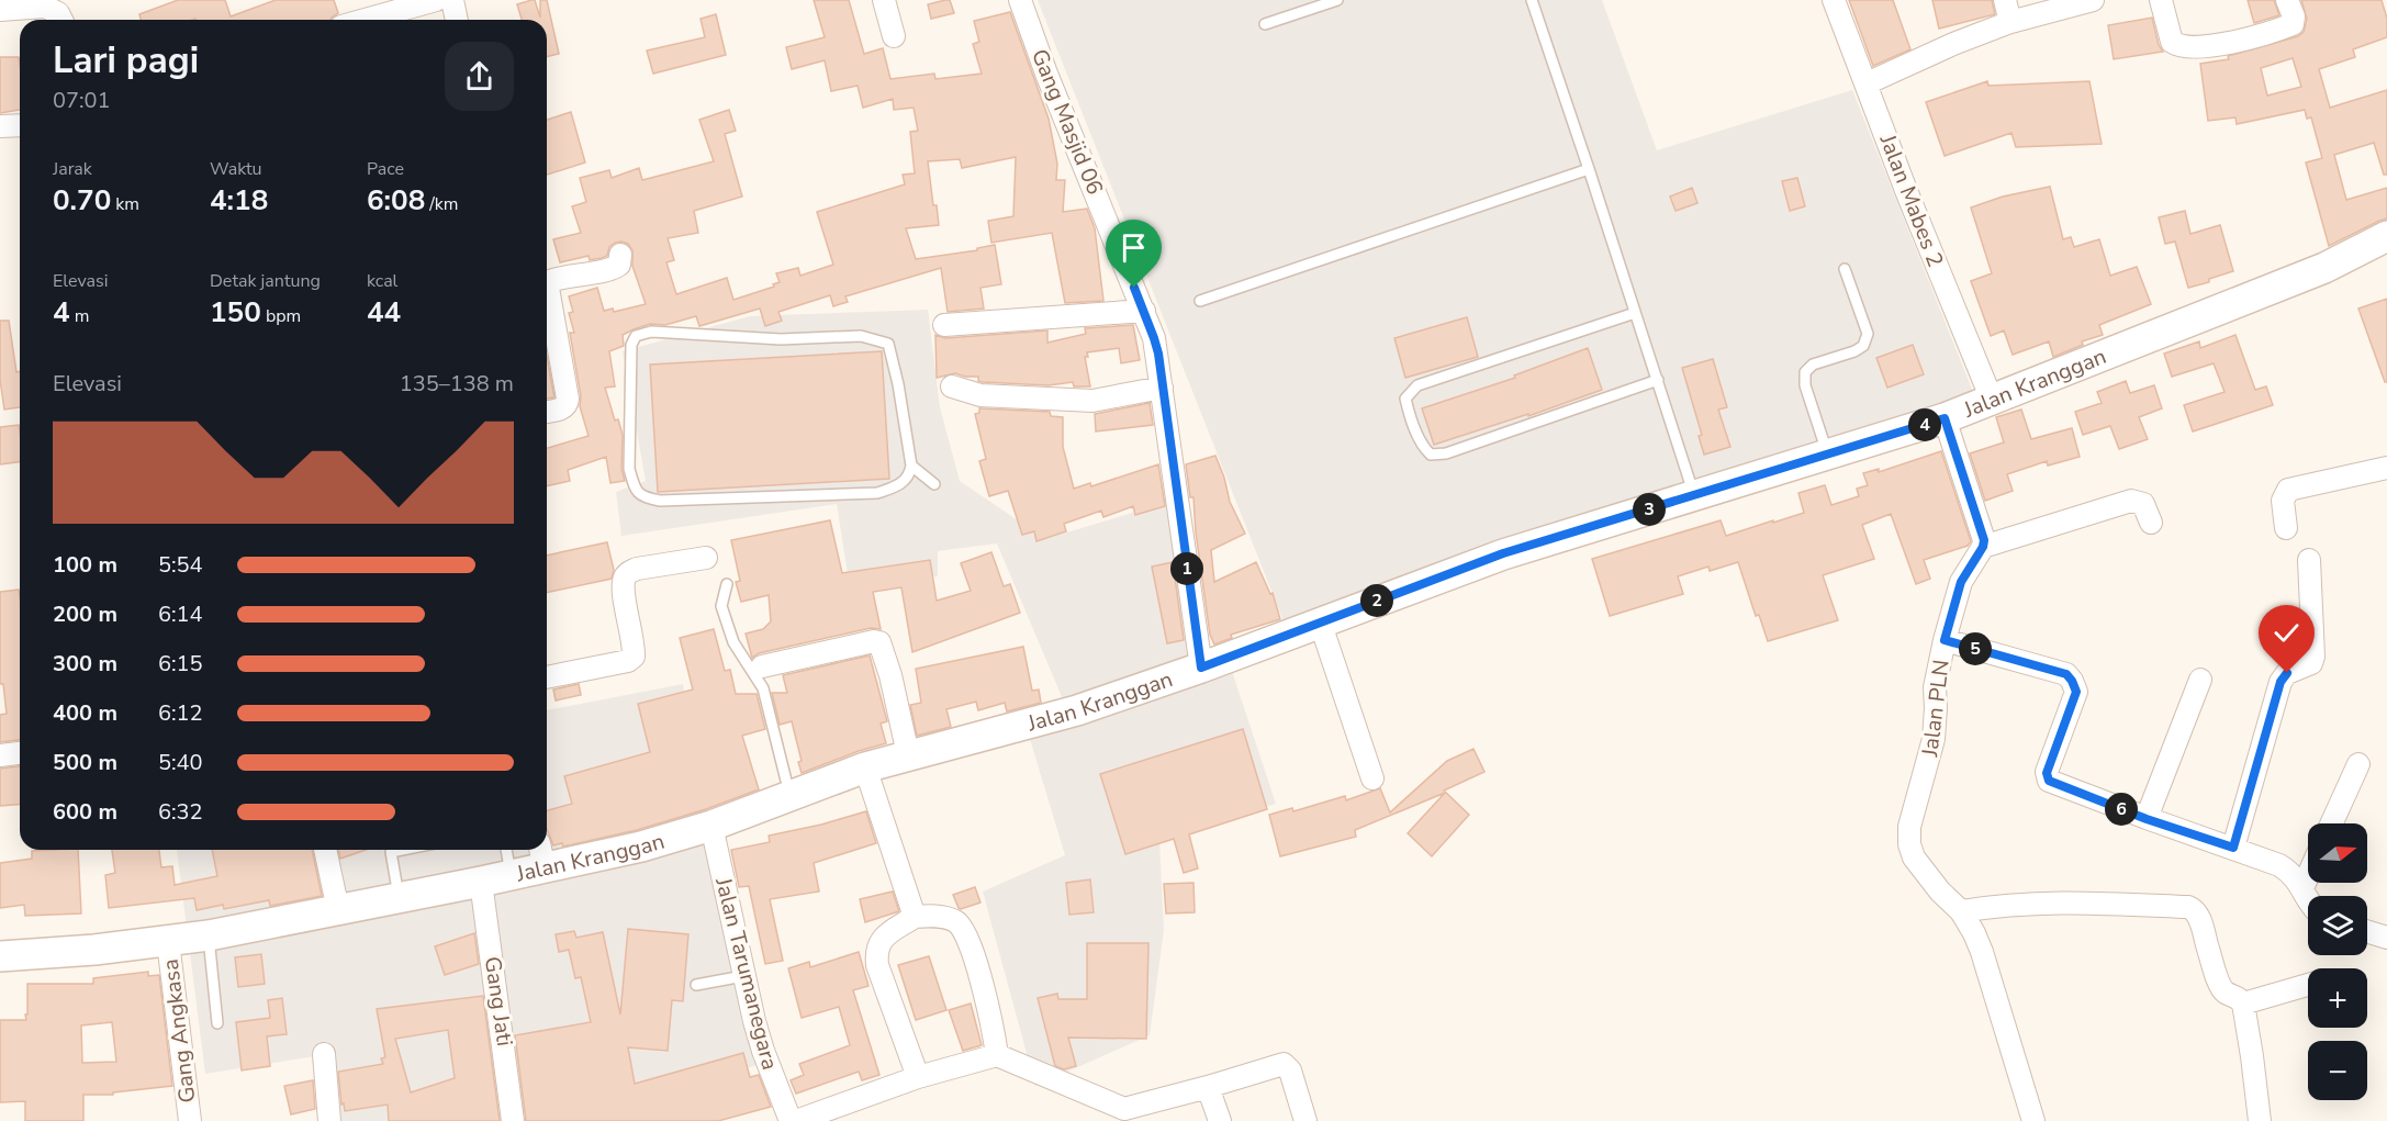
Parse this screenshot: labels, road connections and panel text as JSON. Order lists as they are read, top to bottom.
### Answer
{
  "streets": {
    "main road": ["Jalan Kranggan"],
    "street": [
      "Gang Masjid 06",
      "Jalan Mabes 2",
      "Jalan PLN",
      "Jalan Tarumanegara",
      "Gang Jati",
      "Gang Angkasa"
    ]
  },
  "crossings": [
    ["Gang Masjid 06", "Jalan Kranggan"],
    ["Jalan Mabes 2", "Jalan Kranggan"],
    ["Jalan Kranggan", "Jalan Tarumanegara"],
    ["Jalan Kranggan", "Gang Jati"],
    ["Jalan Kranggan", "Gang Angkasa"]
  ],
  "north": "right",
  "page": {
    "heading": ["Lari pagi", "07:01"],
    "stats": [
      ["Jarak", "0.70 km"],
      ["Waktu", "4:18"],
      ["Pace", "6:08 /km"],
      ["Elevasi", "4 m"],
      ["Detak jantung", "150 bpm"],
      ["kcal", "44"]
    ],
    "chart": ["Elevasi", "135–138 m"],
    "pins": [
      "4",
      "3",
      "1",
      "2",
      "5",
      "6"
    ],
    "list": [
      {
        "name": "100 m",
        "note": "5:54"
      },
      {
        "name": "200 m",
        "note": "6:14"
      },
      {
        "name": "300 m",
        "note": "6:15"
      },
      {
        "name": "400 m",
        "note": "6:12"
      },
      {
        "name": "500 m",
        "note": "5:40"
      },
      {
        "name": "600 m",
        "note": "6:32"
      }
    ],
    "map_buttons": ["+", "−"]
  }
}
